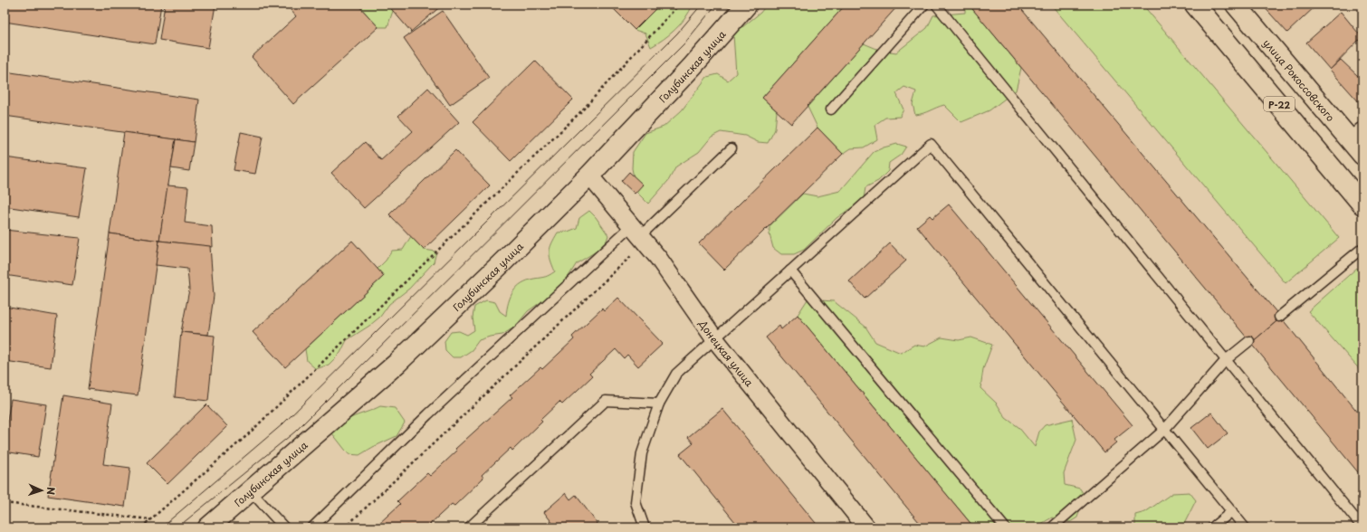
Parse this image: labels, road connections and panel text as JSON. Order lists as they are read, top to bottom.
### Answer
{
  "streets": {
    "main road": ["Голубинская улица", "улица Рокоссовского", "Р-22"],
    "street": ["Донецкая улица"]
  },
  "crossings": [
    ["Голубинская улица", "Донецкая улица"]
  ],
  "north": "right"
}
